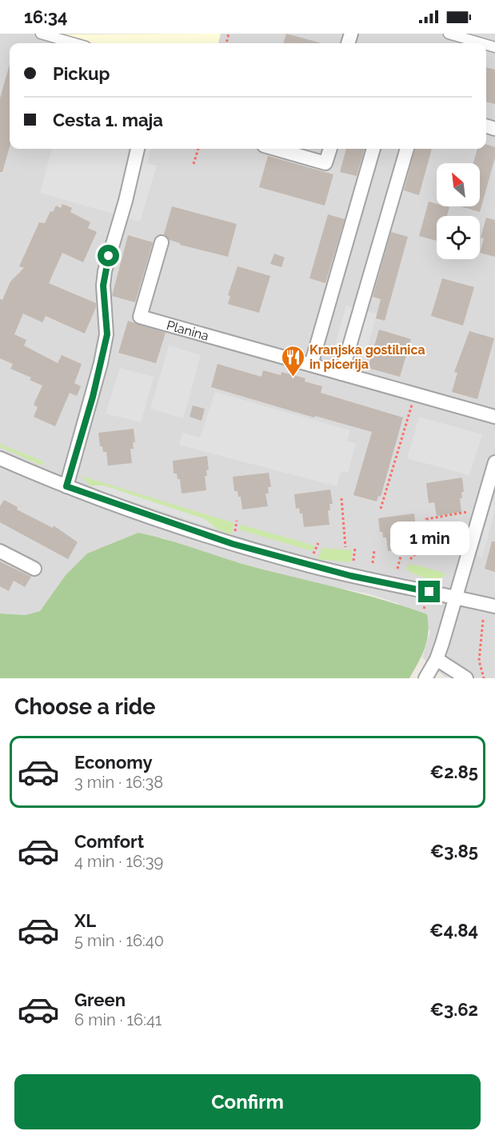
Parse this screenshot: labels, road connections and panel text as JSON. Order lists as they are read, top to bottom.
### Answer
{
  "streets": {
    "street": ["Planina"]
  },
  "places": {
    "restaurant": ["Kranjska gostilnica in picerija"]
  },
  "north": "top left",
  "page": {
    "status": "16:34",
    "banner": ["Pickup", "Cesta 1. maja"],
    "bubble": "1 min",
    "heading": "Choose a ride",
    "list": [
      {
        "name": "Economy",
        "note": "3 min · 16:38",
        "value": "€2.85"
      },
      {
        "name": "Comfort",
        "note": "4 min · 16:39",
        "value": "€3.85"
      },
      {
        "name": "XL",
        "note": "5 min · 16:40",
        "value": "€4.84"
      },
      {
        "name": "Green",
        "note": "6 min · 16:41",
        "value": "€3.62"
      }
    ],
    "buttons": "Confirm"
  }
}
